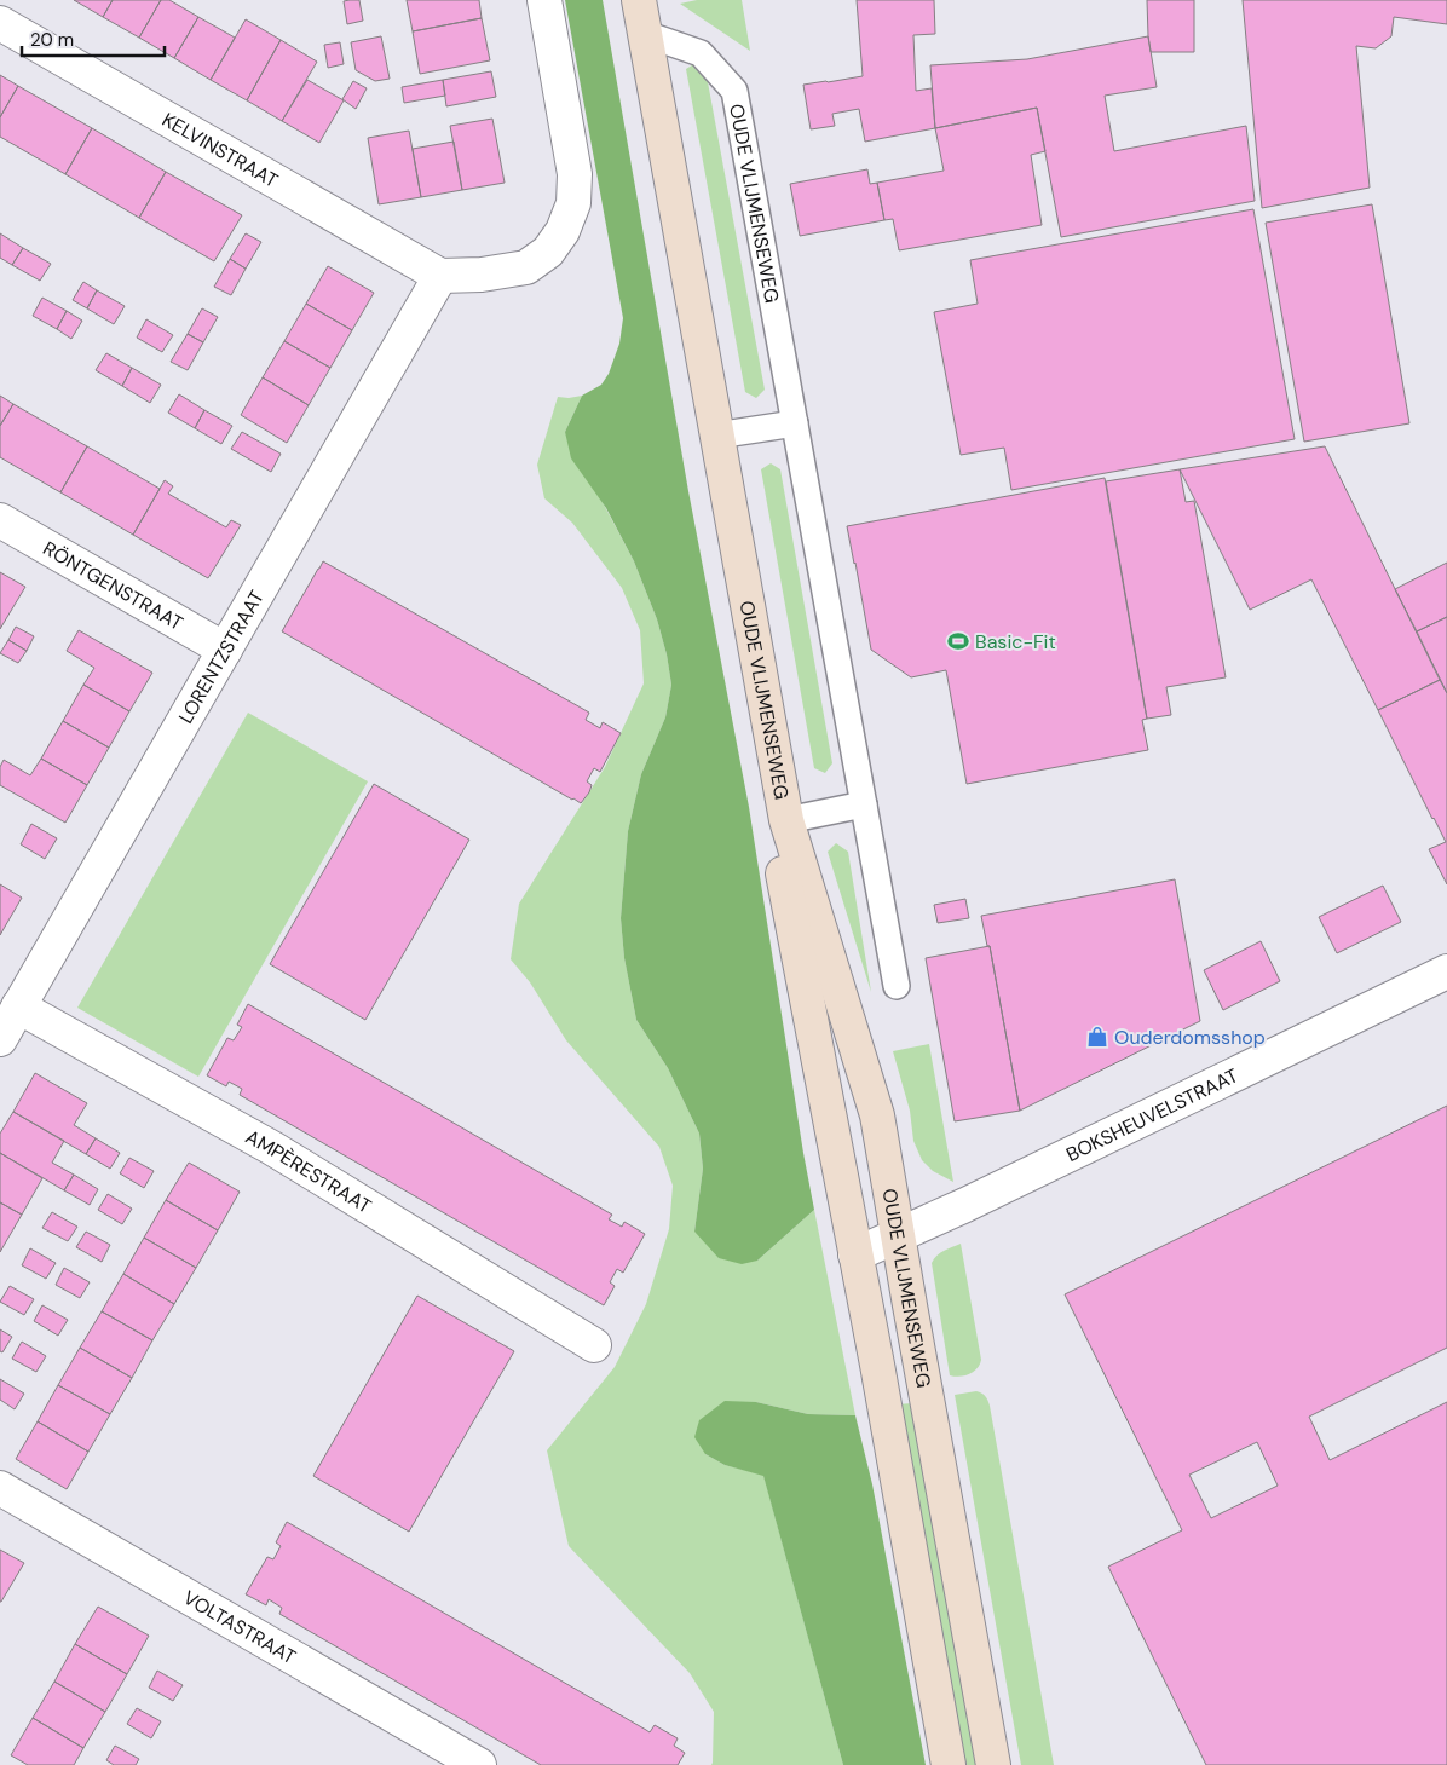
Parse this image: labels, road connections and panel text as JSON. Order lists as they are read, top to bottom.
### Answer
{
  "streets": {
    "street": [
      "KELVINSTRAAT",
      "OUDE VLIJMENSEWEG",
      "RÖNTGENSTRAAT",
      "LORENTZSTRAAT",
      "BOKSHEUVELSTRAAT",
      "AMPÈRESTRAAT",
      "VOLTASTRAAT"
    ]
  },
  "crossings": [
    ["KELVINSTRAAT", "LORENTZSTRAAT"],
    ["OUDE VLIJMENSEWEG", "BOKSHEUVELSTRAAT"],
    ["RÖNTGENSTRAAT", "LORENTZSTRAAT"],
    ["LORENTZSTRAAT", "AMPÈRESTRAAT"]
  ],
  "places": {
    "sports": ["Basic-Fit"],
    "shop": ["Ouderdomsshop"]
  },
  "scale_bar": "20 m"
}
